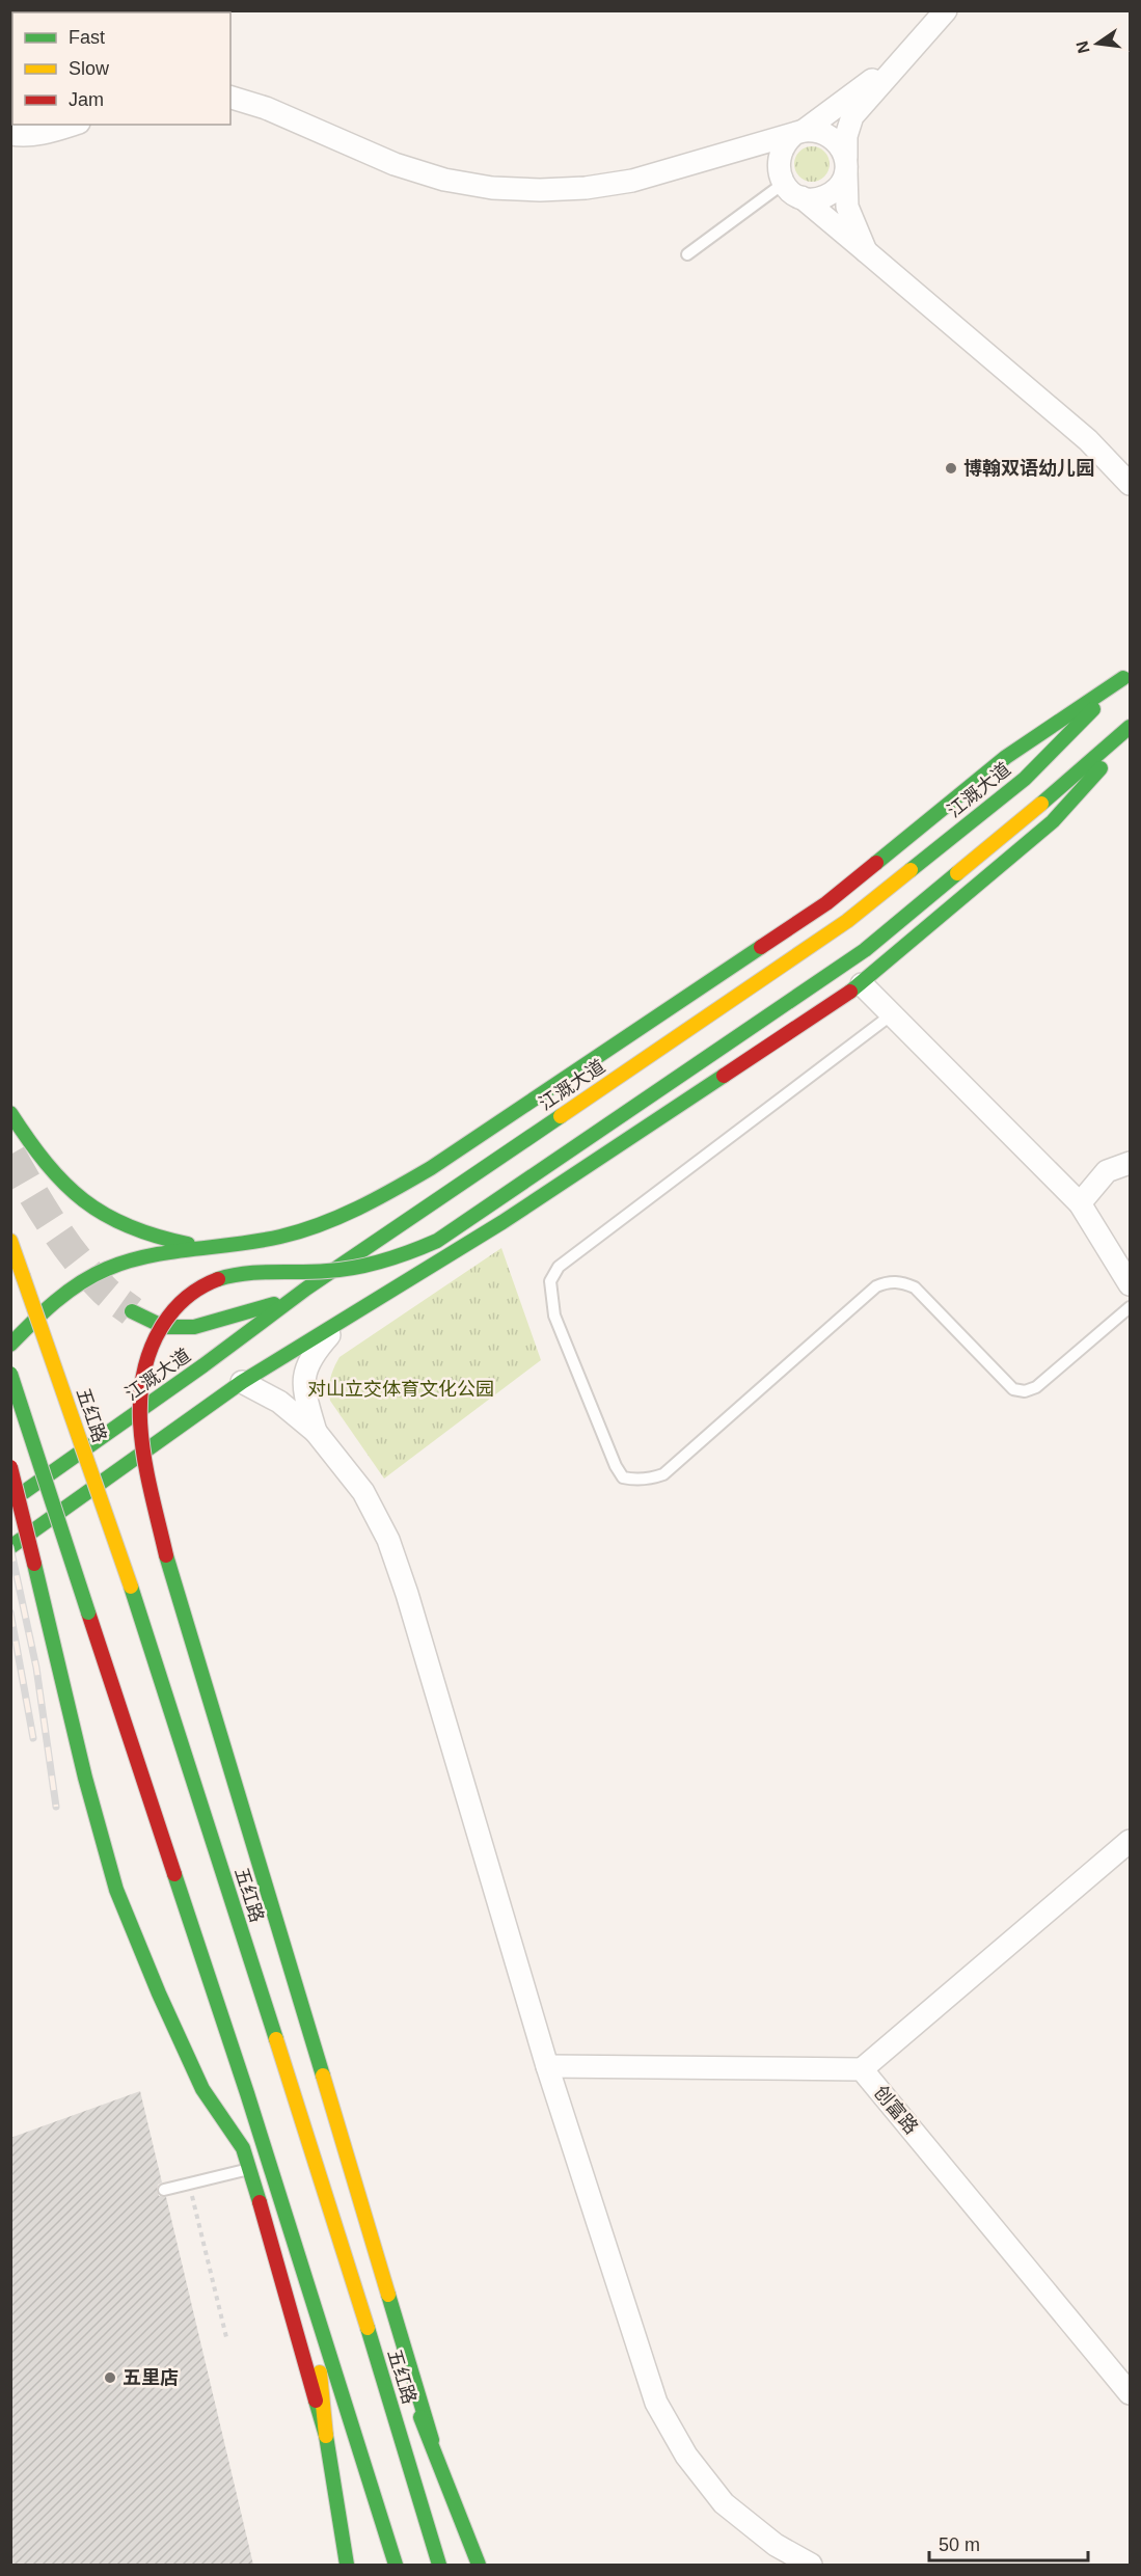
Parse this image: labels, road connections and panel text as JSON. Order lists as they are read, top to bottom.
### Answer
{
  "streets": {
    "main road": ["江溉大道", "五红路"],
    "street": ["创富路"]
  },
  "parks": ["对山立交体育文化公园"],
  "places": ["博翰双语幼儿园", "五里店"],
  "legend": ["Fast", "Slow", "Jam"],
  "scale_bar": "50 m",
  "north": "left"
}
